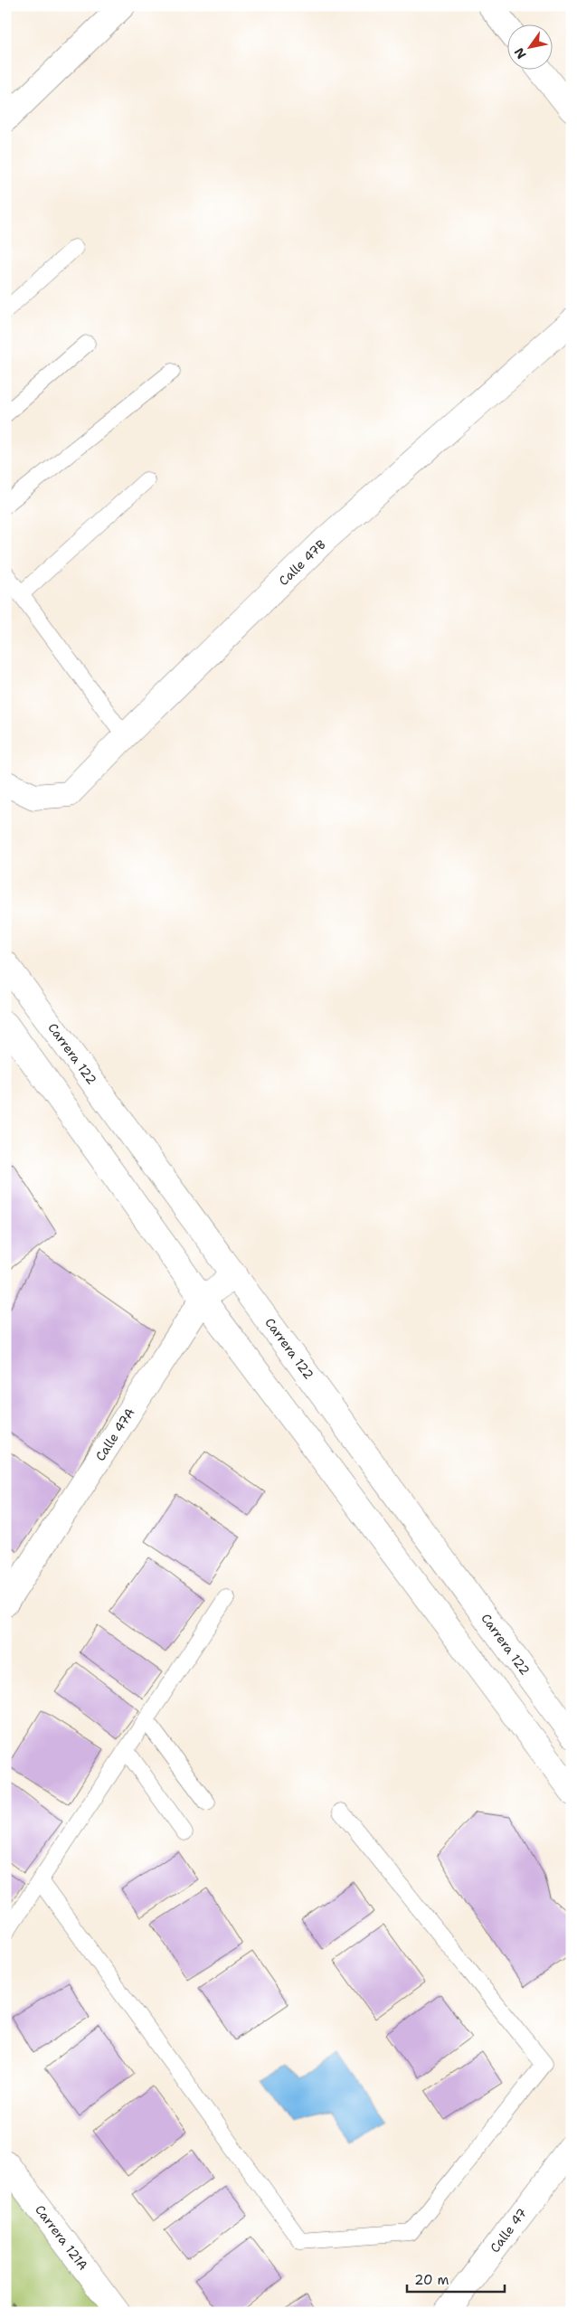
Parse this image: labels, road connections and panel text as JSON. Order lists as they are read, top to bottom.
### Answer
{
  "streets": {
    "street": [
      "Calle 47B",
      "Carrera 122",
      "Calle 47A",
      "Calle 47",
      "Carrera 121A"
    ]
  },
  "crossings": [
    ["Carrera 122", "Calle 47A"]
  ],
  "scale_bar": "20 m",
  "north": "bottom left"
}
